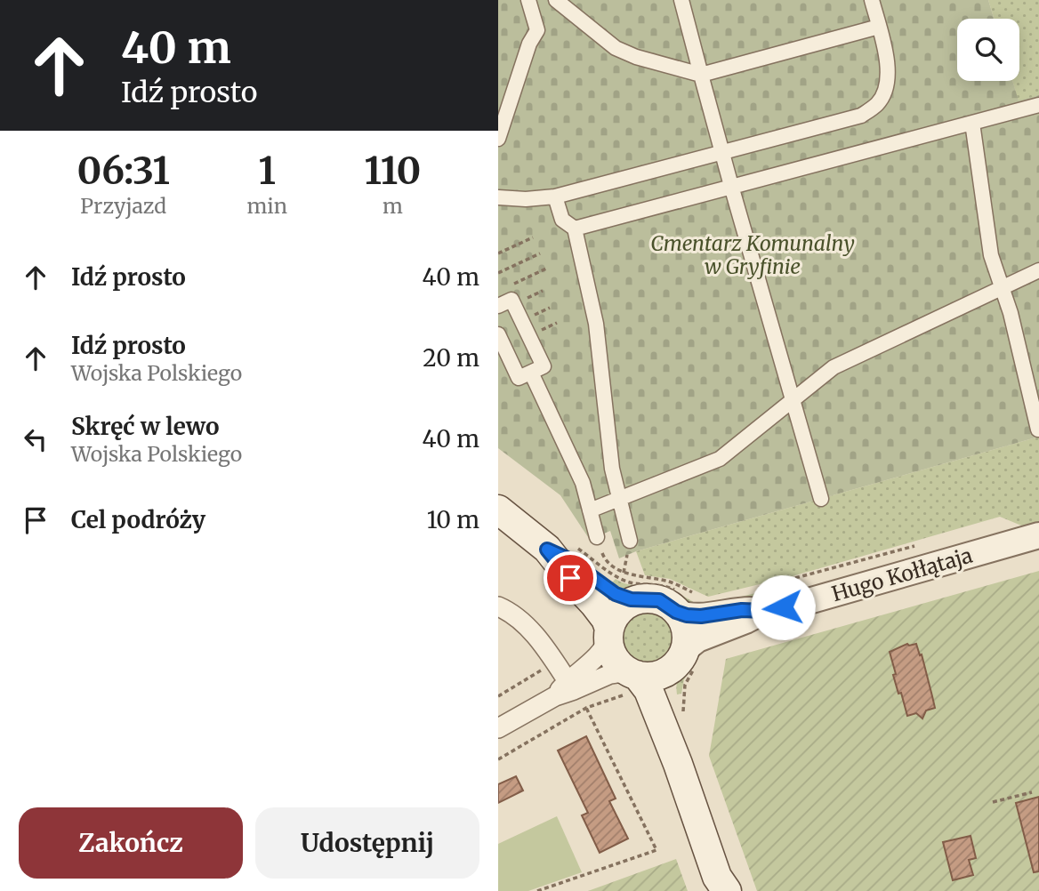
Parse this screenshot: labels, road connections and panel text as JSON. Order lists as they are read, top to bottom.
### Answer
{
  "streets": {
    "street": ["Hugo Kołłątaja"]
  },
  "parks": ["Cmentarz Komunalny w Gryfinie"],
  "page": {
    "turn": ["40 m", "Idź prosto"],
    "eta": [
      "06:31",
      "Przyjazd",
      "1",
      "min",
      "110",
      "m"
    ],
    "list": [
      {
        "name": "Idź prosto",
        "value": "40 m"
      },
      {
        "name": "Idź prosto",
        "note": "Wojska Polskiego",
        "value": "20 m"
      },
      {
        "name": "Skręć w lewo",
        "note": "Wojska Polskiego",
        "value": "40 m"
      },
      {
        "name": "Cel podróży",
        "value": "10 m"
      }
    ],
    "buttons": ["Zakończ", "Udostępnij"]
  }
}
